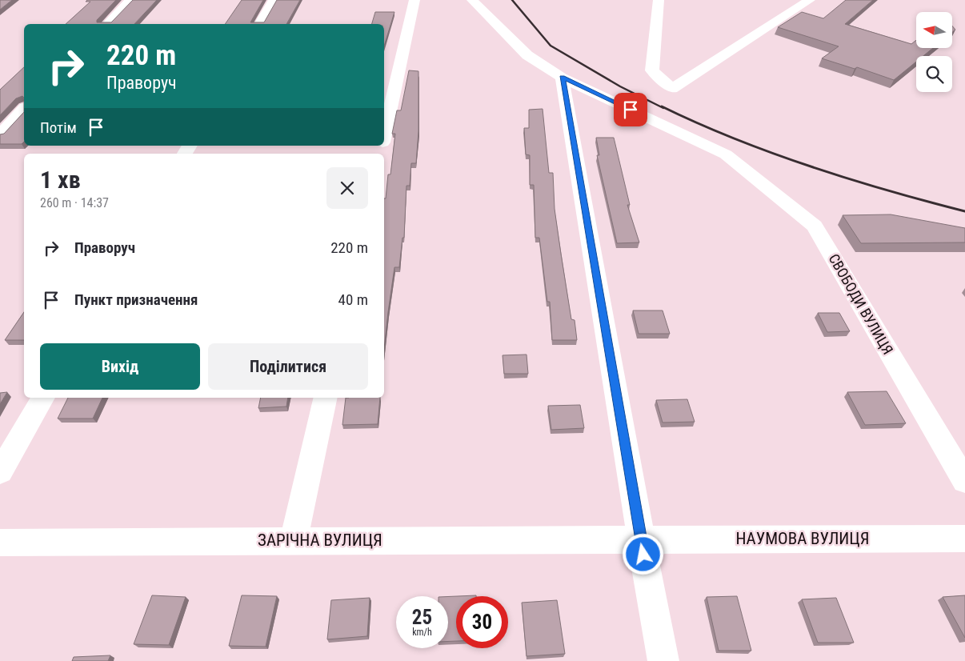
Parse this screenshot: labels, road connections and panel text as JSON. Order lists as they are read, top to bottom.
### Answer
{
  "streets": {
    "street": ["СВОБОДИ ВУЛИЦЯ", "НАУМОВА ВУЛИЦЯ", "ЗАРІЧНА ВУЛИЦЯ"]
  },
  "crossings": [
    ["НАУМОВА ВУЛИЦЯ", "ЗАРІЧНА ВУЛИЦЯ"]
  ],
  "north": "left",
  "page": {
    "turn": ["220 m", "Праворуч"],
    "then": "Потім",
    "heading": ["1 хв", "260 m · 14:37"],
    "list": [
      {
        "name": "Праворуч",
        "value": "220 m"
      },
      {
        "name": "Пункт призначення",
        "value": "40 m"
      }
    ],
    "buttons": ["Вихід", "Поділитися"],
    "speed": "25 km/h",
    "limit": "30"
  }
}
